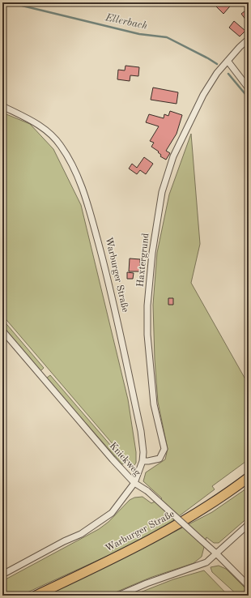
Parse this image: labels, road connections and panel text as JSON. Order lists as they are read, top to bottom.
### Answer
{
  "streets": {
    "main road": ["Warburger Straße"],
    "street": ["Haxtergrund", "Knickweg"]
  },
  "crossings": [
    ["Haxtergrund", "Warburger Straße"],
    ["Warburger Straße", "Knickweg"]
  ],
  "water": ["Ellerbach"]
}
